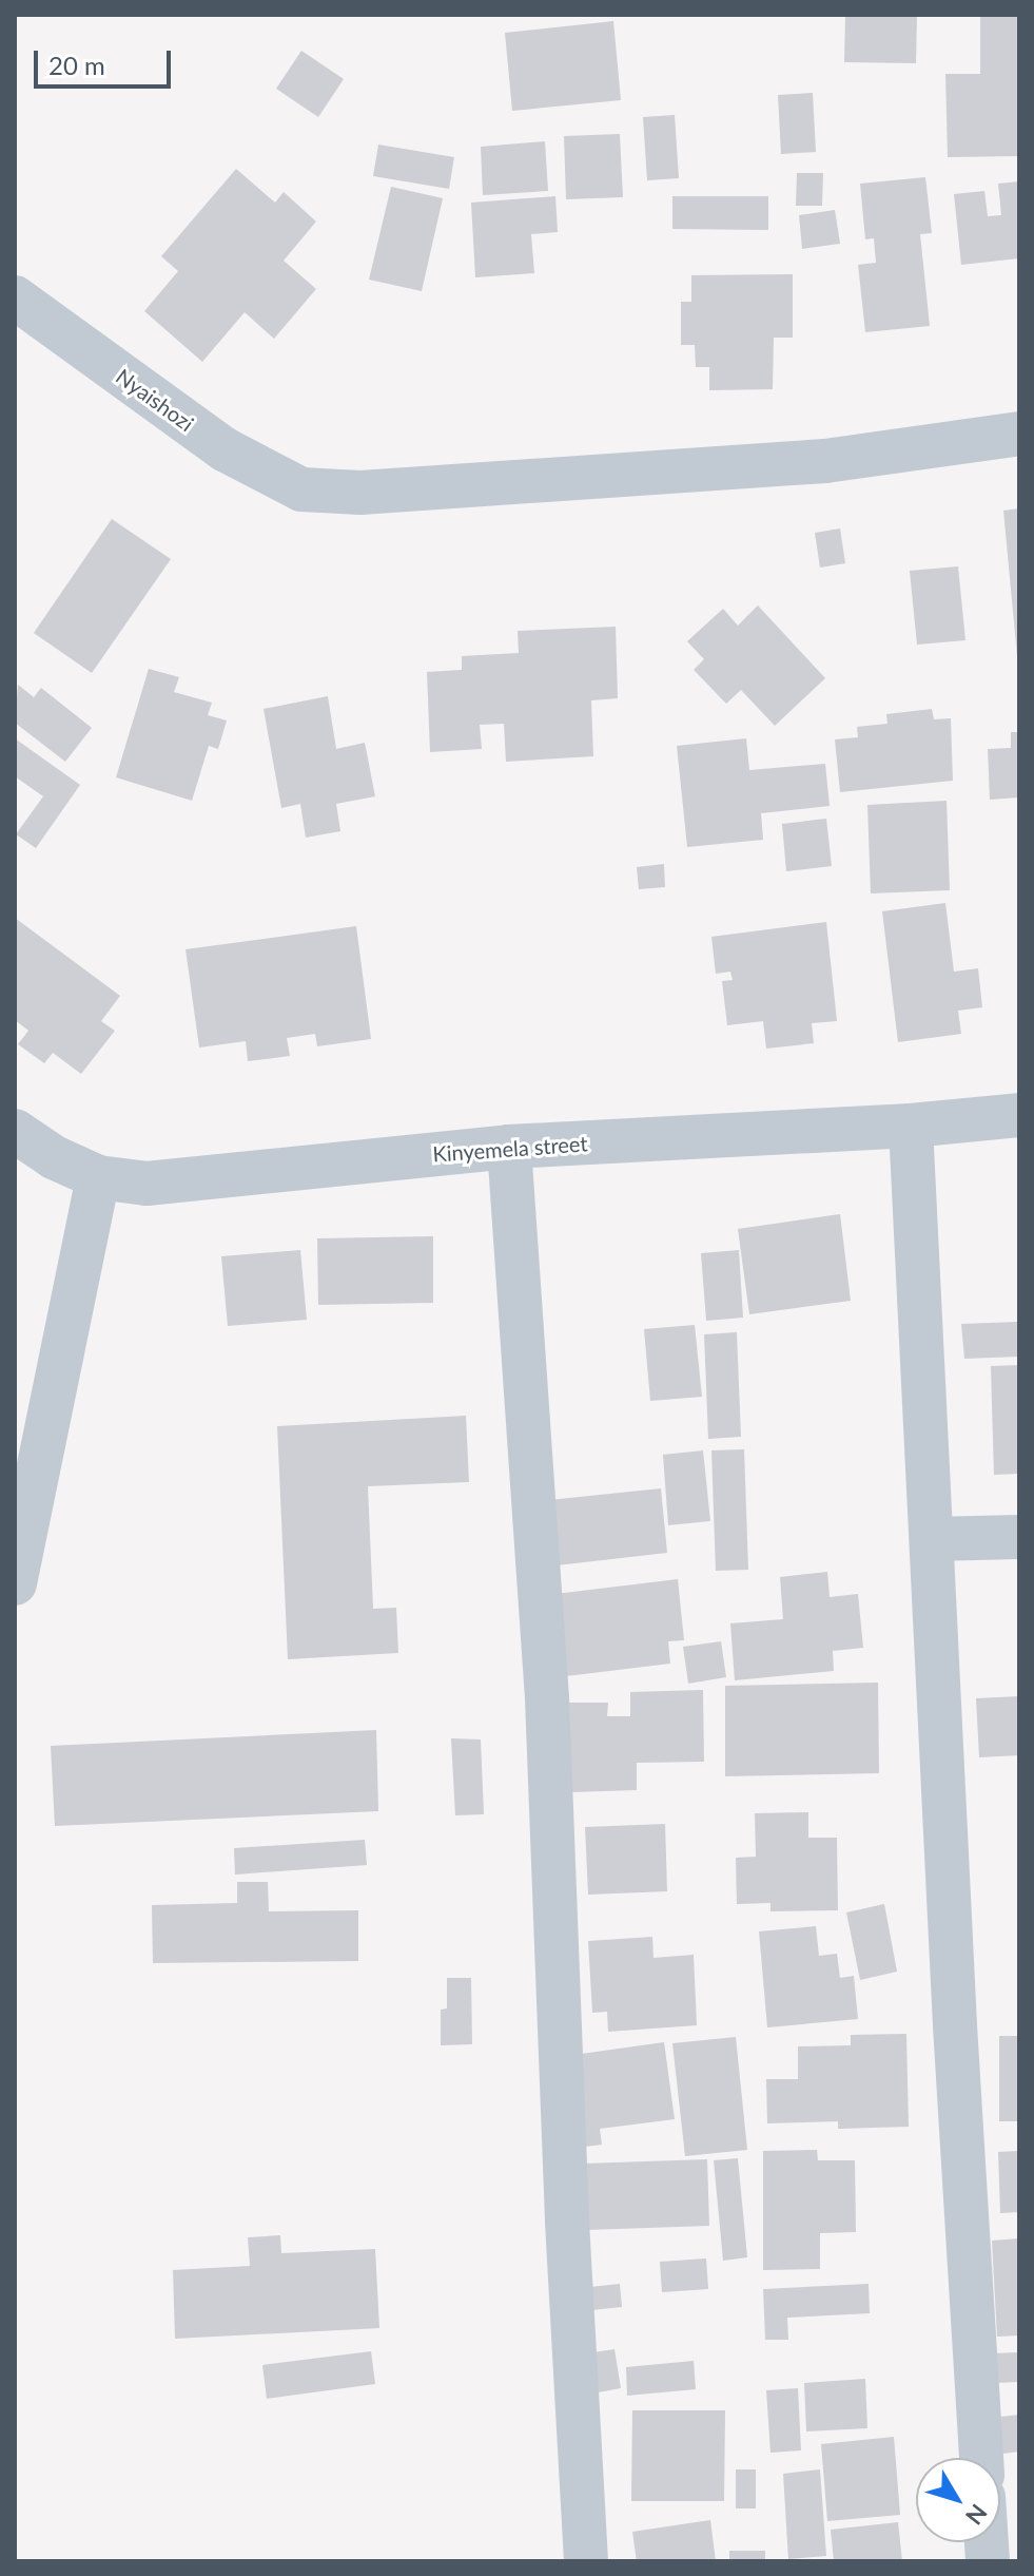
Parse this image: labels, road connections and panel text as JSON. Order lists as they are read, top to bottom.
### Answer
{
  "streets": {
    "street": ["Nyaishozi", "Kinyemela street"]
  },
  "scale_bar": "20 m",
  "north": "bottom right"
}
